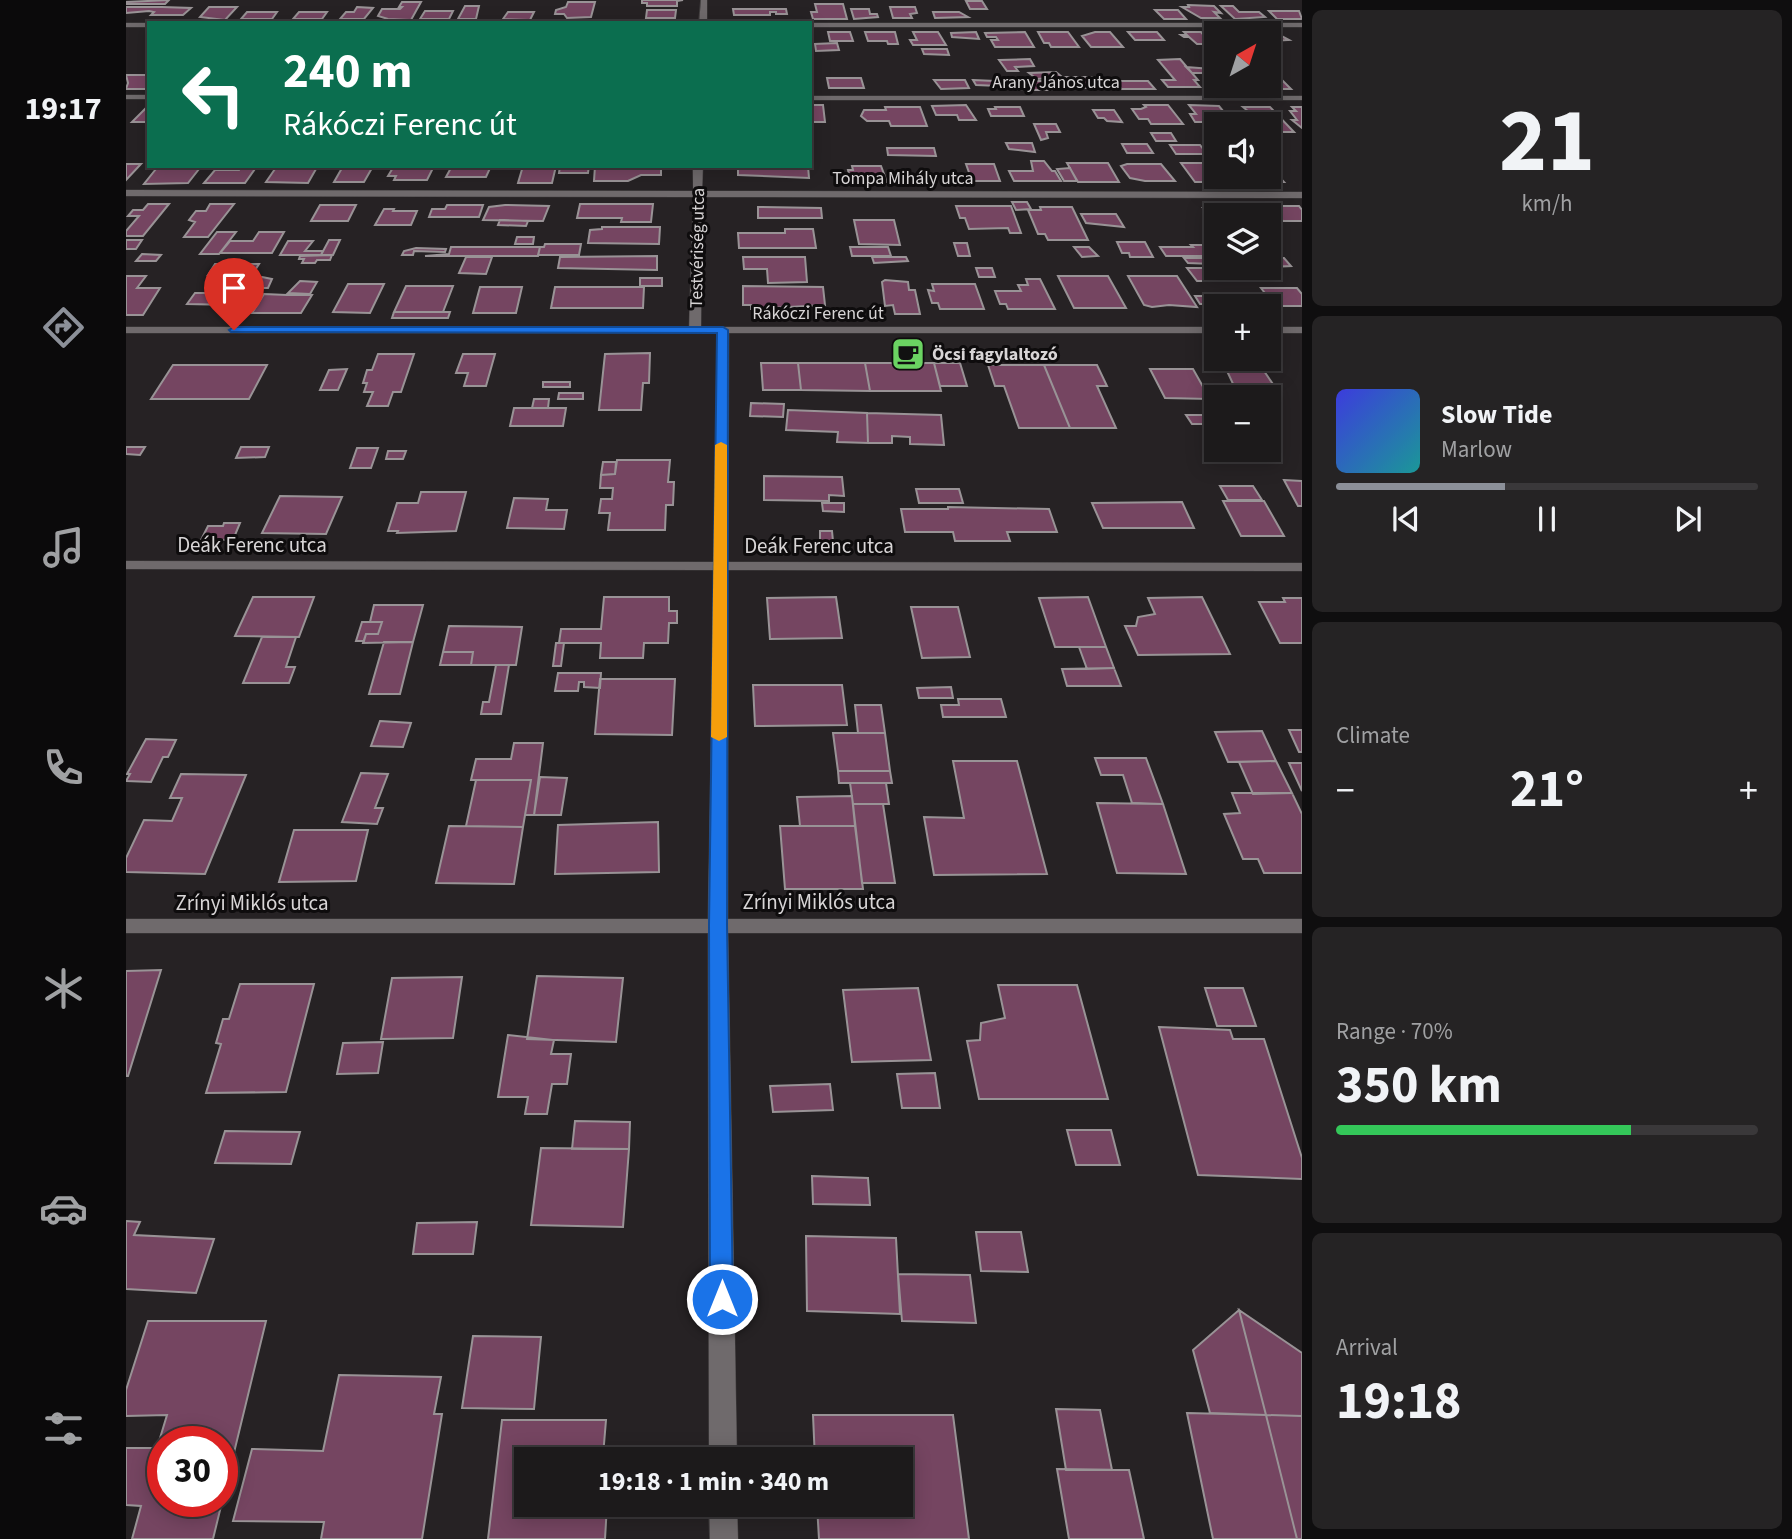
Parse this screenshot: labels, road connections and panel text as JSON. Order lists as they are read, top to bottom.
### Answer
{
  "streets": {
    "street": [
      "Arany János utca",
      "Tompa Mihály utca",
      "Testvériség utca",
      "Rákóczi Ferenc út",
      "Deák Ferenc utca",
      "Zrínyi Miklós utca"
    ]
  },
  "crossings": [
    ["Tompa Mihály utca", "Testvériség utca"],
    ["Testvériség utca", "Rákóczi Ferenc út"],
    ["Testvériség utca", "Deák Ferenc utca"],
    ["Testvériség utca", "Zrínyi Miklós utca"]
  ],
  "places": {
    "cafe": ["Öcsi fagylaltozó"]
  },
  "north": "top right",
  "page": {
    "tabs": "19:17",
    "tile": [
      ["21", "km/h"],
      "Climate",
      ["Range · 70%", "350 km"],
      ["Arrival", "19:18"]
    ],
    "map_buttons": ["+", "−"],
    "turn": ["240 m", "Rákóczi Ferenc út"],
    "song": ["Slow Tide", "Marlow"],
    "heat": ["−", "21°", "+"],
    "limit": "30",
    "trip": "19:18 · 1 min · 340 m"
  }
}
